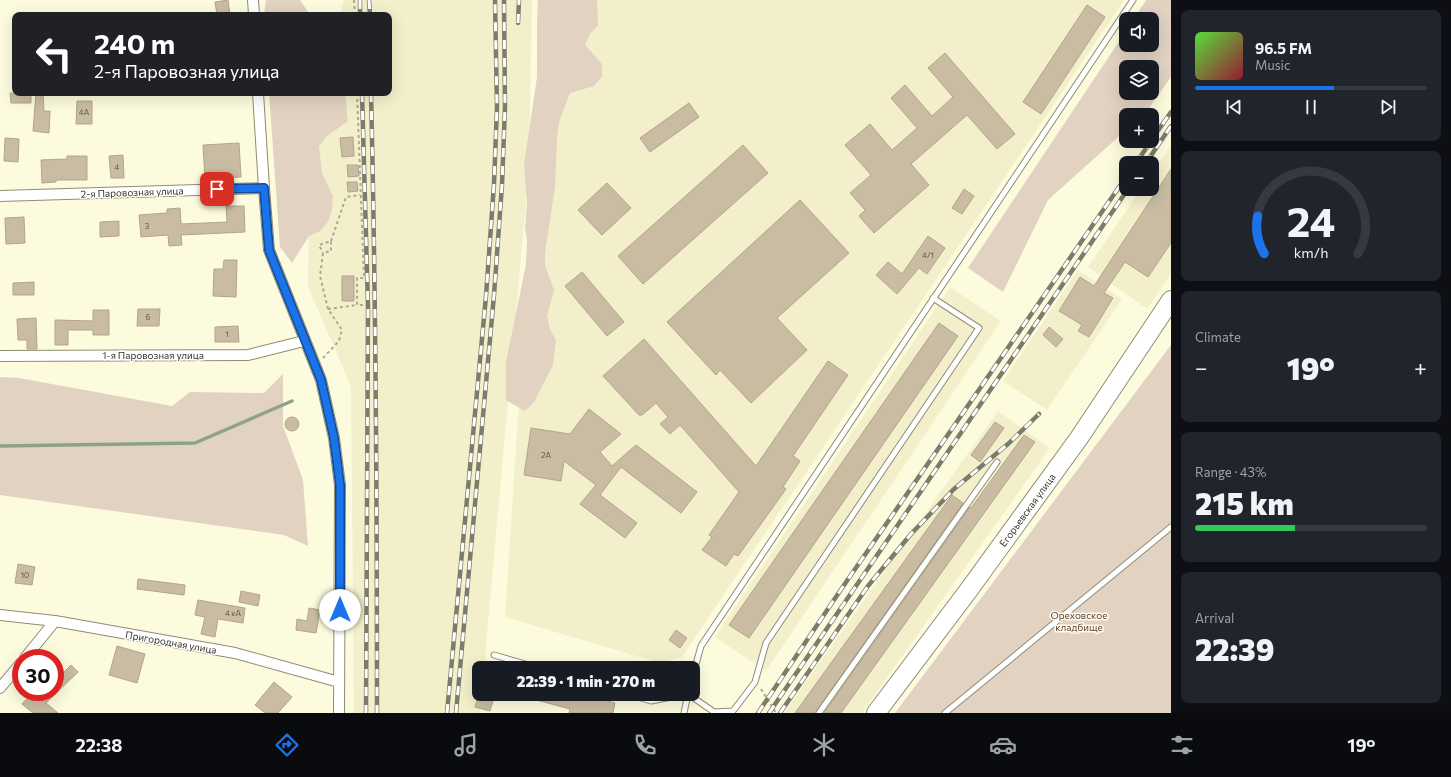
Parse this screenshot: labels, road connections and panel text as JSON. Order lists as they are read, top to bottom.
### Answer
{
  "streets": {
    "highway": ["Егорьевская улица"],
    "street": ["2-я Паровозная улица", "1-я Паровозная улица", "Пригородная улица"]
  },
  "parks": ["Ореховское кладбище"],
  "house_numbers": [
    "4А",
    "4",
    "3",
    "4/1",
    "6",
    "1",
    "2А",
    "10",
    "4 кА"
  ],
  "page": {
    "map_buttons": ["+", "−"],
    "turn": ["240 m", "2-я Паровозная улица"],
    "song": ["96.5 FM", "Music"],
    "tile": [
      "Climate",
      ["Range · 43%", "215 km"],
      ["Arrival", "22:39"]
    ],
    "heat": ["−", "19°", "+"],
    "limit": "30",
    "trip": "22:39 · 1 min · 270 m",
    "tabs": ["22:38", "19°"],
    "gauge": ["24", "km/h"]
  }
}
